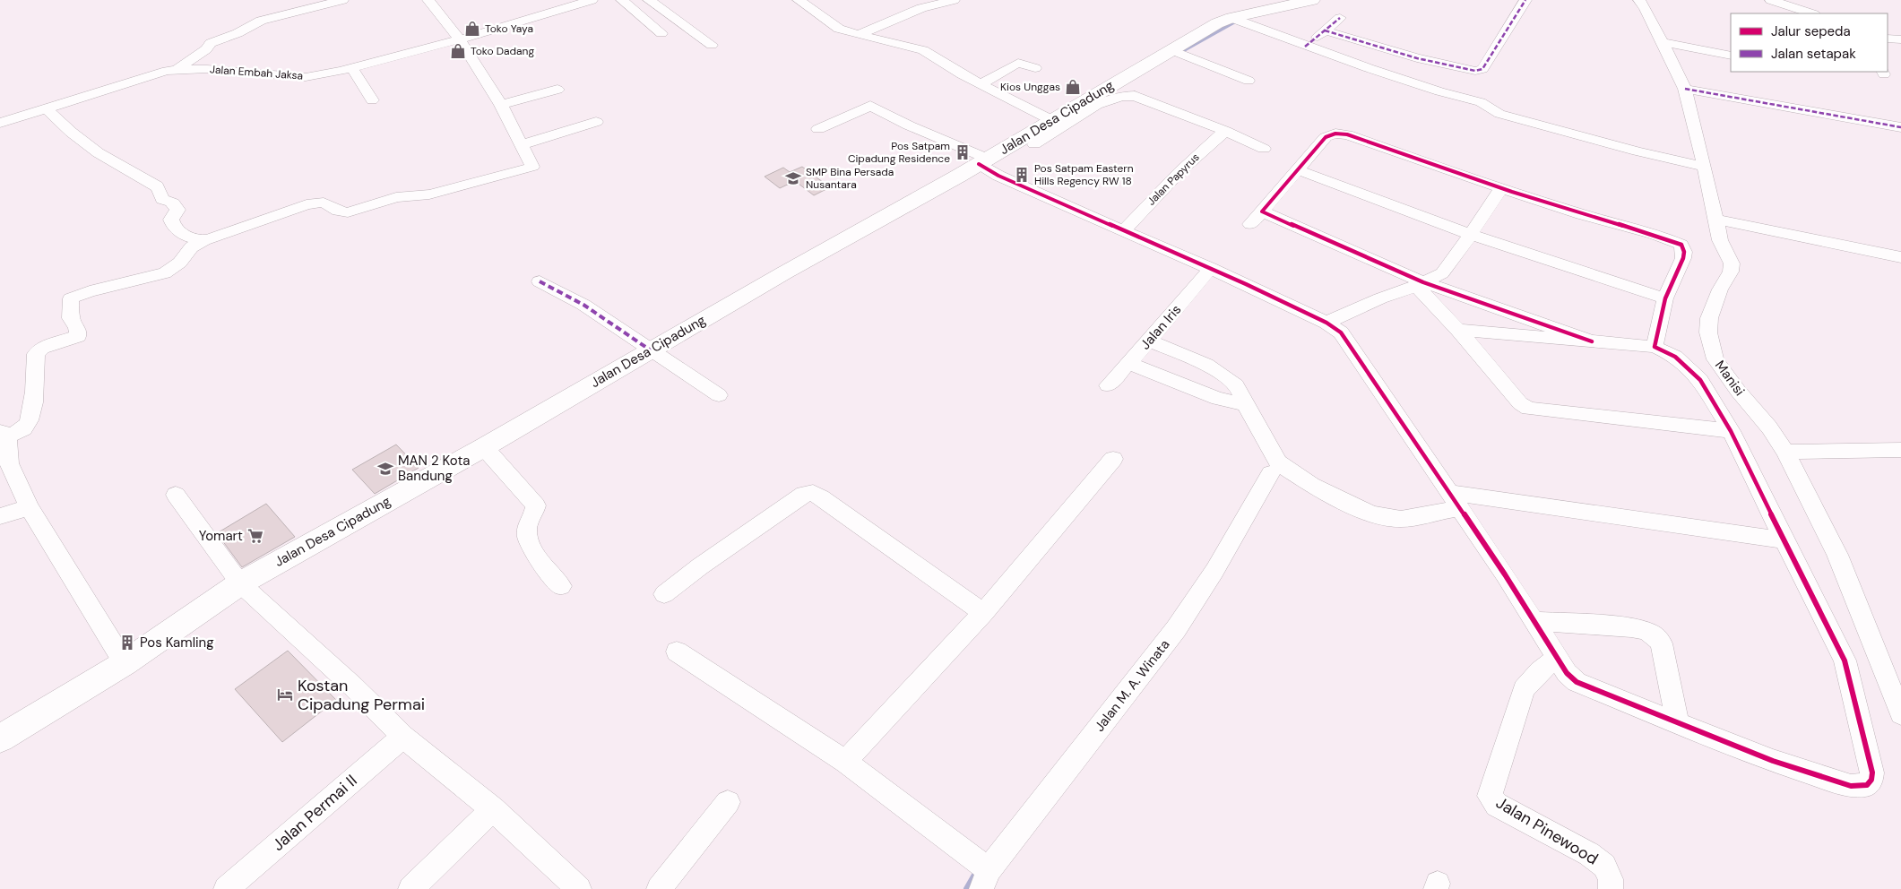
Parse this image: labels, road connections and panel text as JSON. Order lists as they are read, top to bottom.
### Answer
{
  "streets": {
    "street": [
      "Jalan Embah Jaksa",
      "Jalan Desa Cipadung",
      "Jalan Papyrus",
      "Jalan Iris",
      "Manisi",
      "Jalan M. A. Winata",
      "Jalan Permai II",
      "Jalan Pinewood"
    ]
  },
  "places": {
    "shop": ["Toko Yaya", "Toko Dadang", "Kios Unggas"],
    "building": ["Pos Satpam Cipadung Residence", "Pos Satpam Eastern Hills Regency RW 18", "Pos Kamling"],
    "school or university": ["SMP Bina Persada Nusantara", "MAN 2 Kota Bandung"],
    "supermarket": ["Yomart"],
    "hotel": ["Kostan Cipadung Permai"]
  },
  "legend": ["Jalur sepeda", "Jalan setapak"]
}
